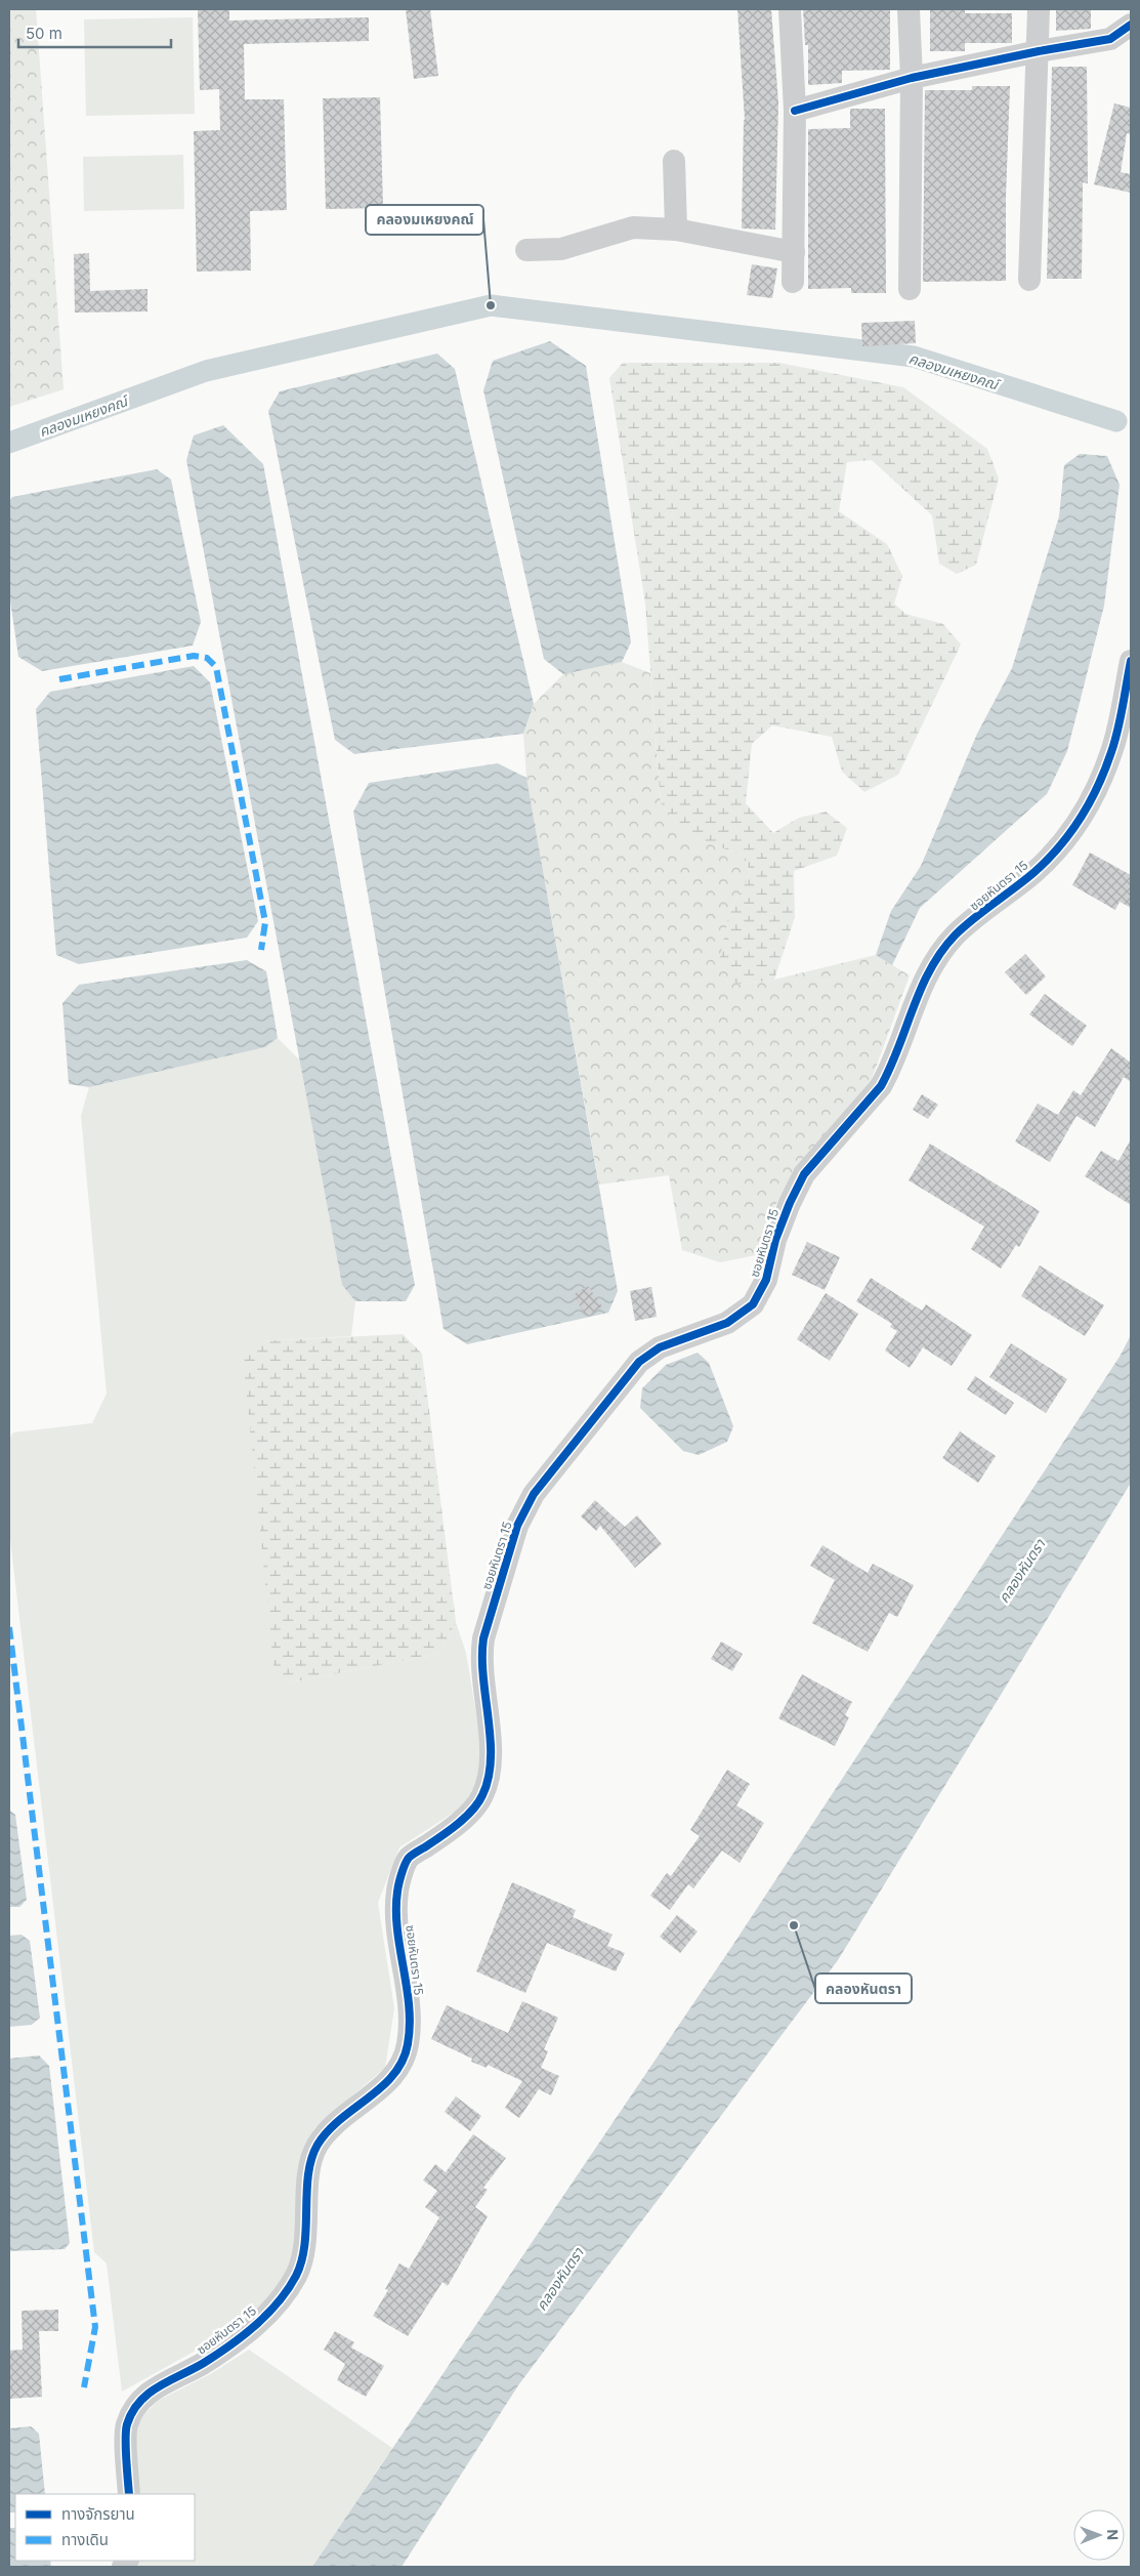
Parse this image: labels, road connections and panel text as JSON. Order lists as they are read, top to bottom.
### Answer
{
  "streets": {
    "street": ["ซอยหันตรา 15"]
  },
  "water": ["คลองมเหยงคณ์", "คลองหันตรา"],
  "places": ["คลองมเหยงคณ์", "คลองหันตรา"],
  "legend": ["ทางจักรยาน", "ทางเดิน"],
  "scale_bar": "50 m",
  "north": "right"
}
